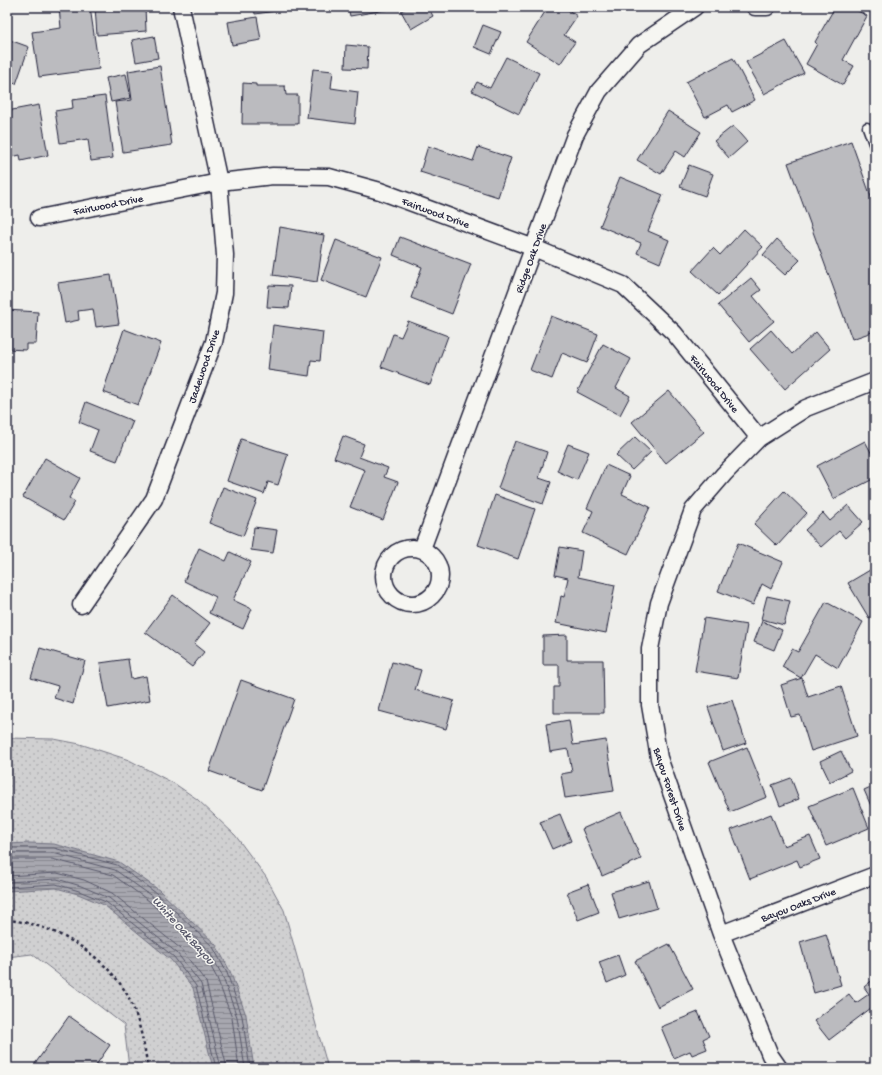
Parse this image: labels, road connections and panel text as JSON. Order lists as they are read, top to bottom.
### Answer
{
  "streets": {
    "street": [
      "Fairwood Drive",
      "Ridge Oak Drive",
      "Jadewood Drive",
      "Bayou Forest Drive",
      "Bayou Oaks Drive"
    ]
  },
  "crossings": [
    ["Fairwood Drive", "Ridge Oak Drive"],
    ["Fairwood Drive", "Jadewood Drive"],
    ["Fairwood Drive", "Bayou Forest Drive"],
    ["Bayou Forest Drive", "Bayou Oaks Drive"]
  ],
  "water": ["White Oak Bayou"]
}
